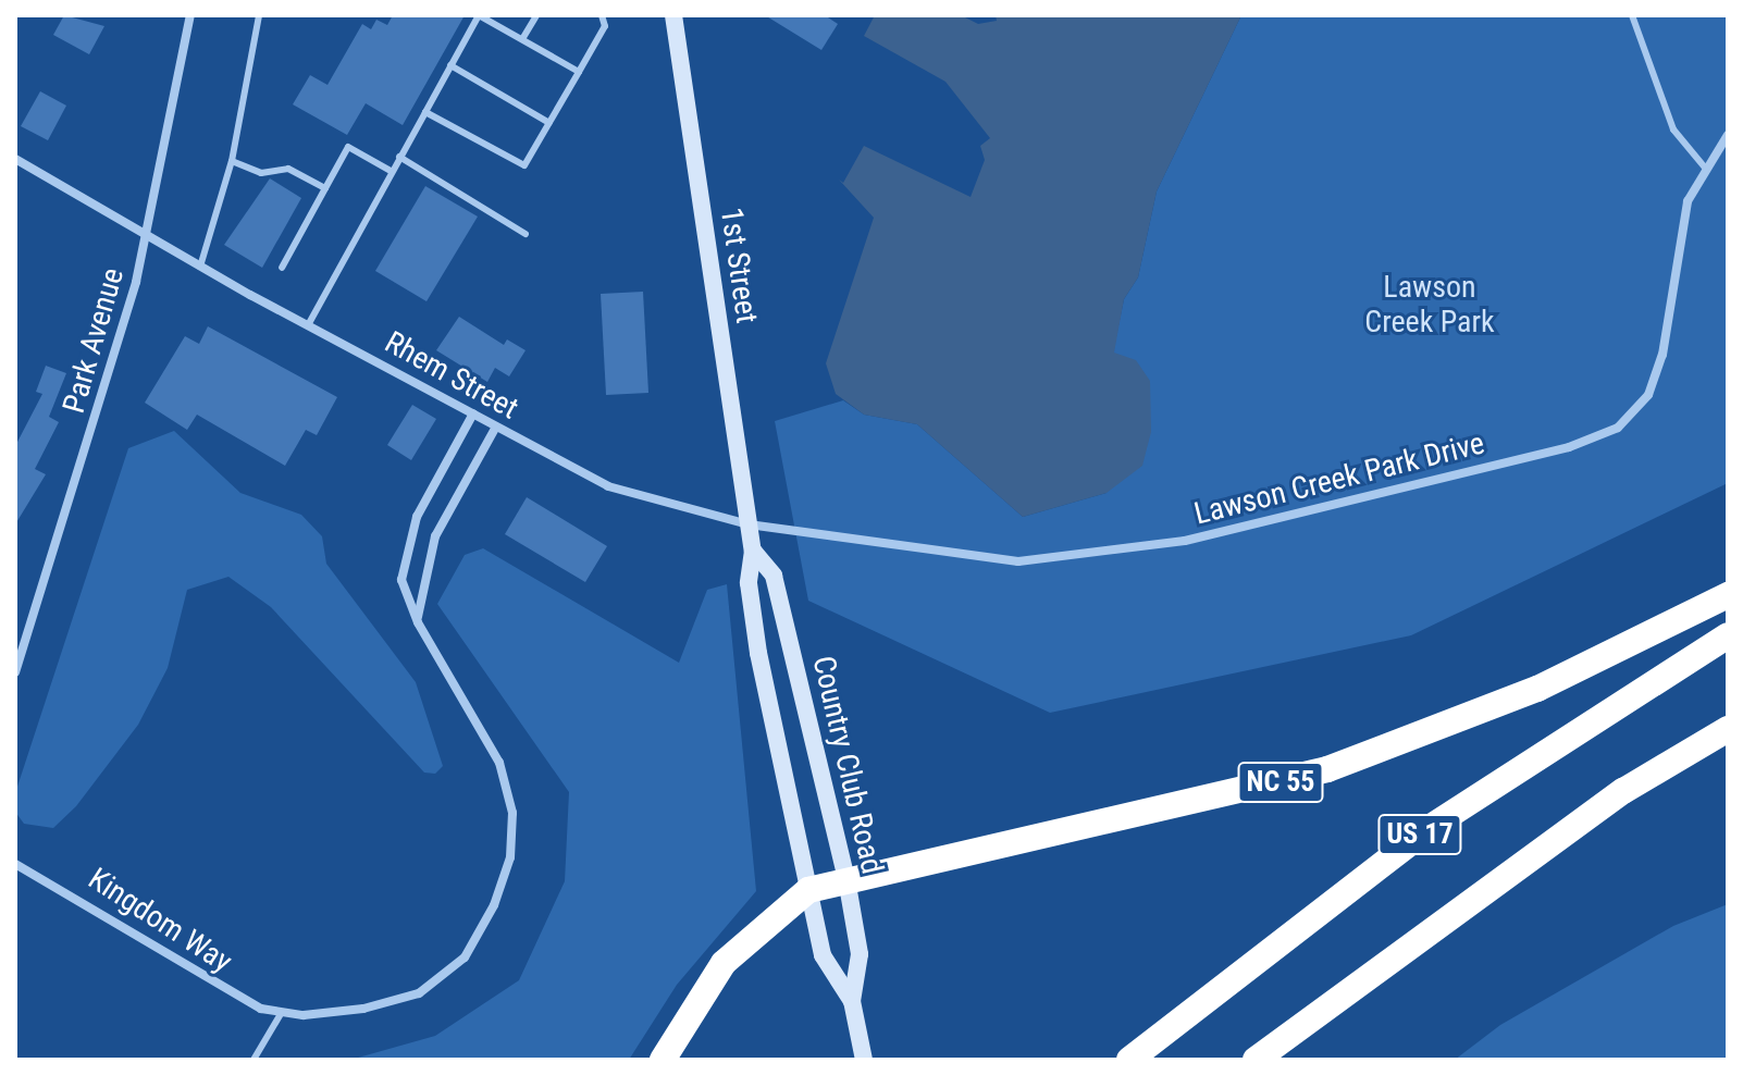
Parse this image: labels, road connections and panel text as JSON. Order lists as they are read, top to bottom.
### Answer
{
  "streets": {
    "highway": ["NC 55", "US 17"],
    "main road": ["1st Street", "Country Club Road"],
    "street": [
      "Park Avenue",
      "Rhem Street",
      "Lawson Creek Park Drive",
      "Kingdom Way"
    ]
  },
  "crossings": [
    ["1st Street", "Rhem Street"],
    ["1st Street", "Lawson Creek Park Drive"],
    ["1st Street", "Country Club Road"],
    ["Park Avenue", "Rhem Street"],
    ["Rhem Street", "Lawson Creek Park Drive"],
    ["Rhem Street", "Country Club Road"],
    ["Rhem Street", "Kingdom Way"],
    ["Lawson Creek Park Drive", "Country Club Road"],
    ["Country Club Road", "NC 55"]
  ],
  "parks": ["Lawson Creek Park"]
}
